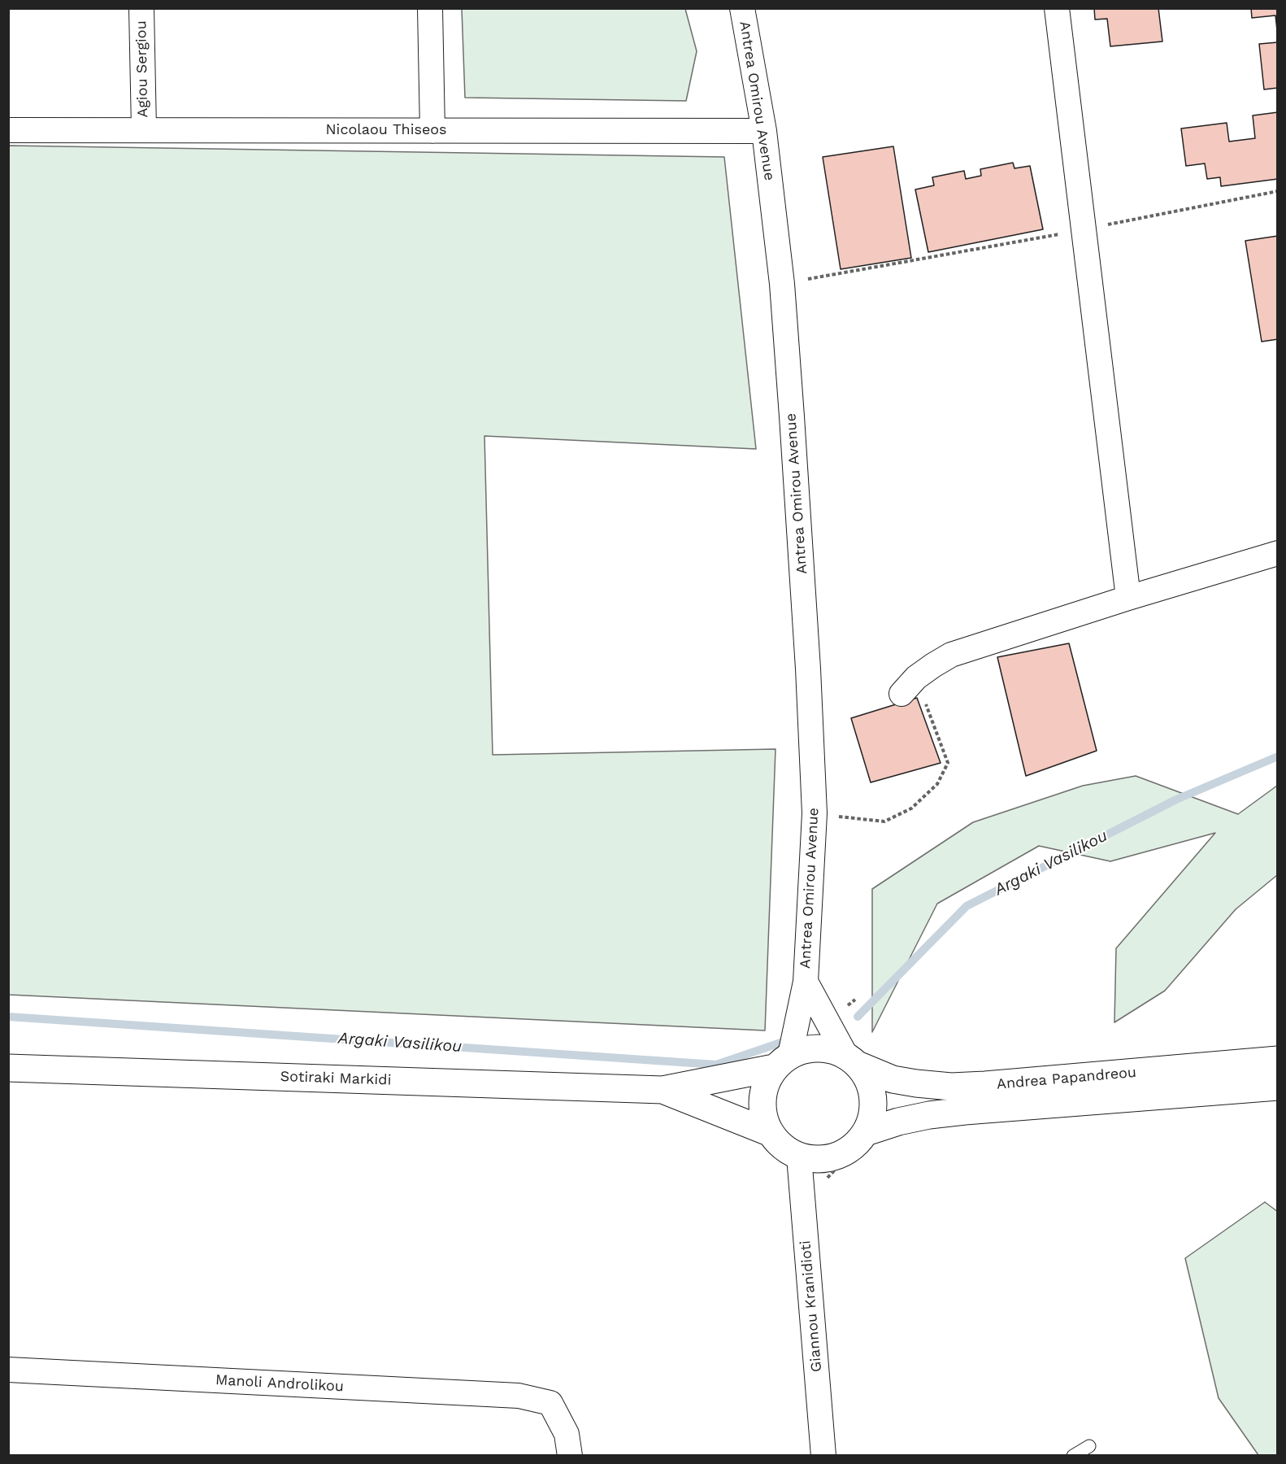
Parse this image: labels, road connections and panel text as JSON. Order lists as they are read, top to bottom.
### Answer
{
  "streets": {
    "street": [
      "Agiou Sergiou",
      "Antrea Omirou Avenue",
      "Nicolaou Thiseos",
      "Sotiraki Markidi",
      "Andrea Papandreou",
      "Giannou Kranidioti",
      "Manoli Androlikou"
    ]
  },
  "crossings": [
    ["Agiou Sergiou", "Nicolaou Thiseos"],
    ["Antrea Omirou Avenue", "Nicolaou Thiseos"],
    ["Antrea Omirou Avenue", "Sotiraki Markidi"],
    ["Antrea Omirou Avenue", "Andrea Papandreou"],
    ["Antrea Omirou Avenue", "Giannou Kranidioti"],
    ["Sotiraki Markidi", "Andrea Papandreou"],
    ["Sotiraki Markidi", "Giannou Kranidioti"],
    ["Andrea Papandreou", "Giannou Kranidioti"]
  ],
  "water": ["Argaki Vasilikou"]
}
